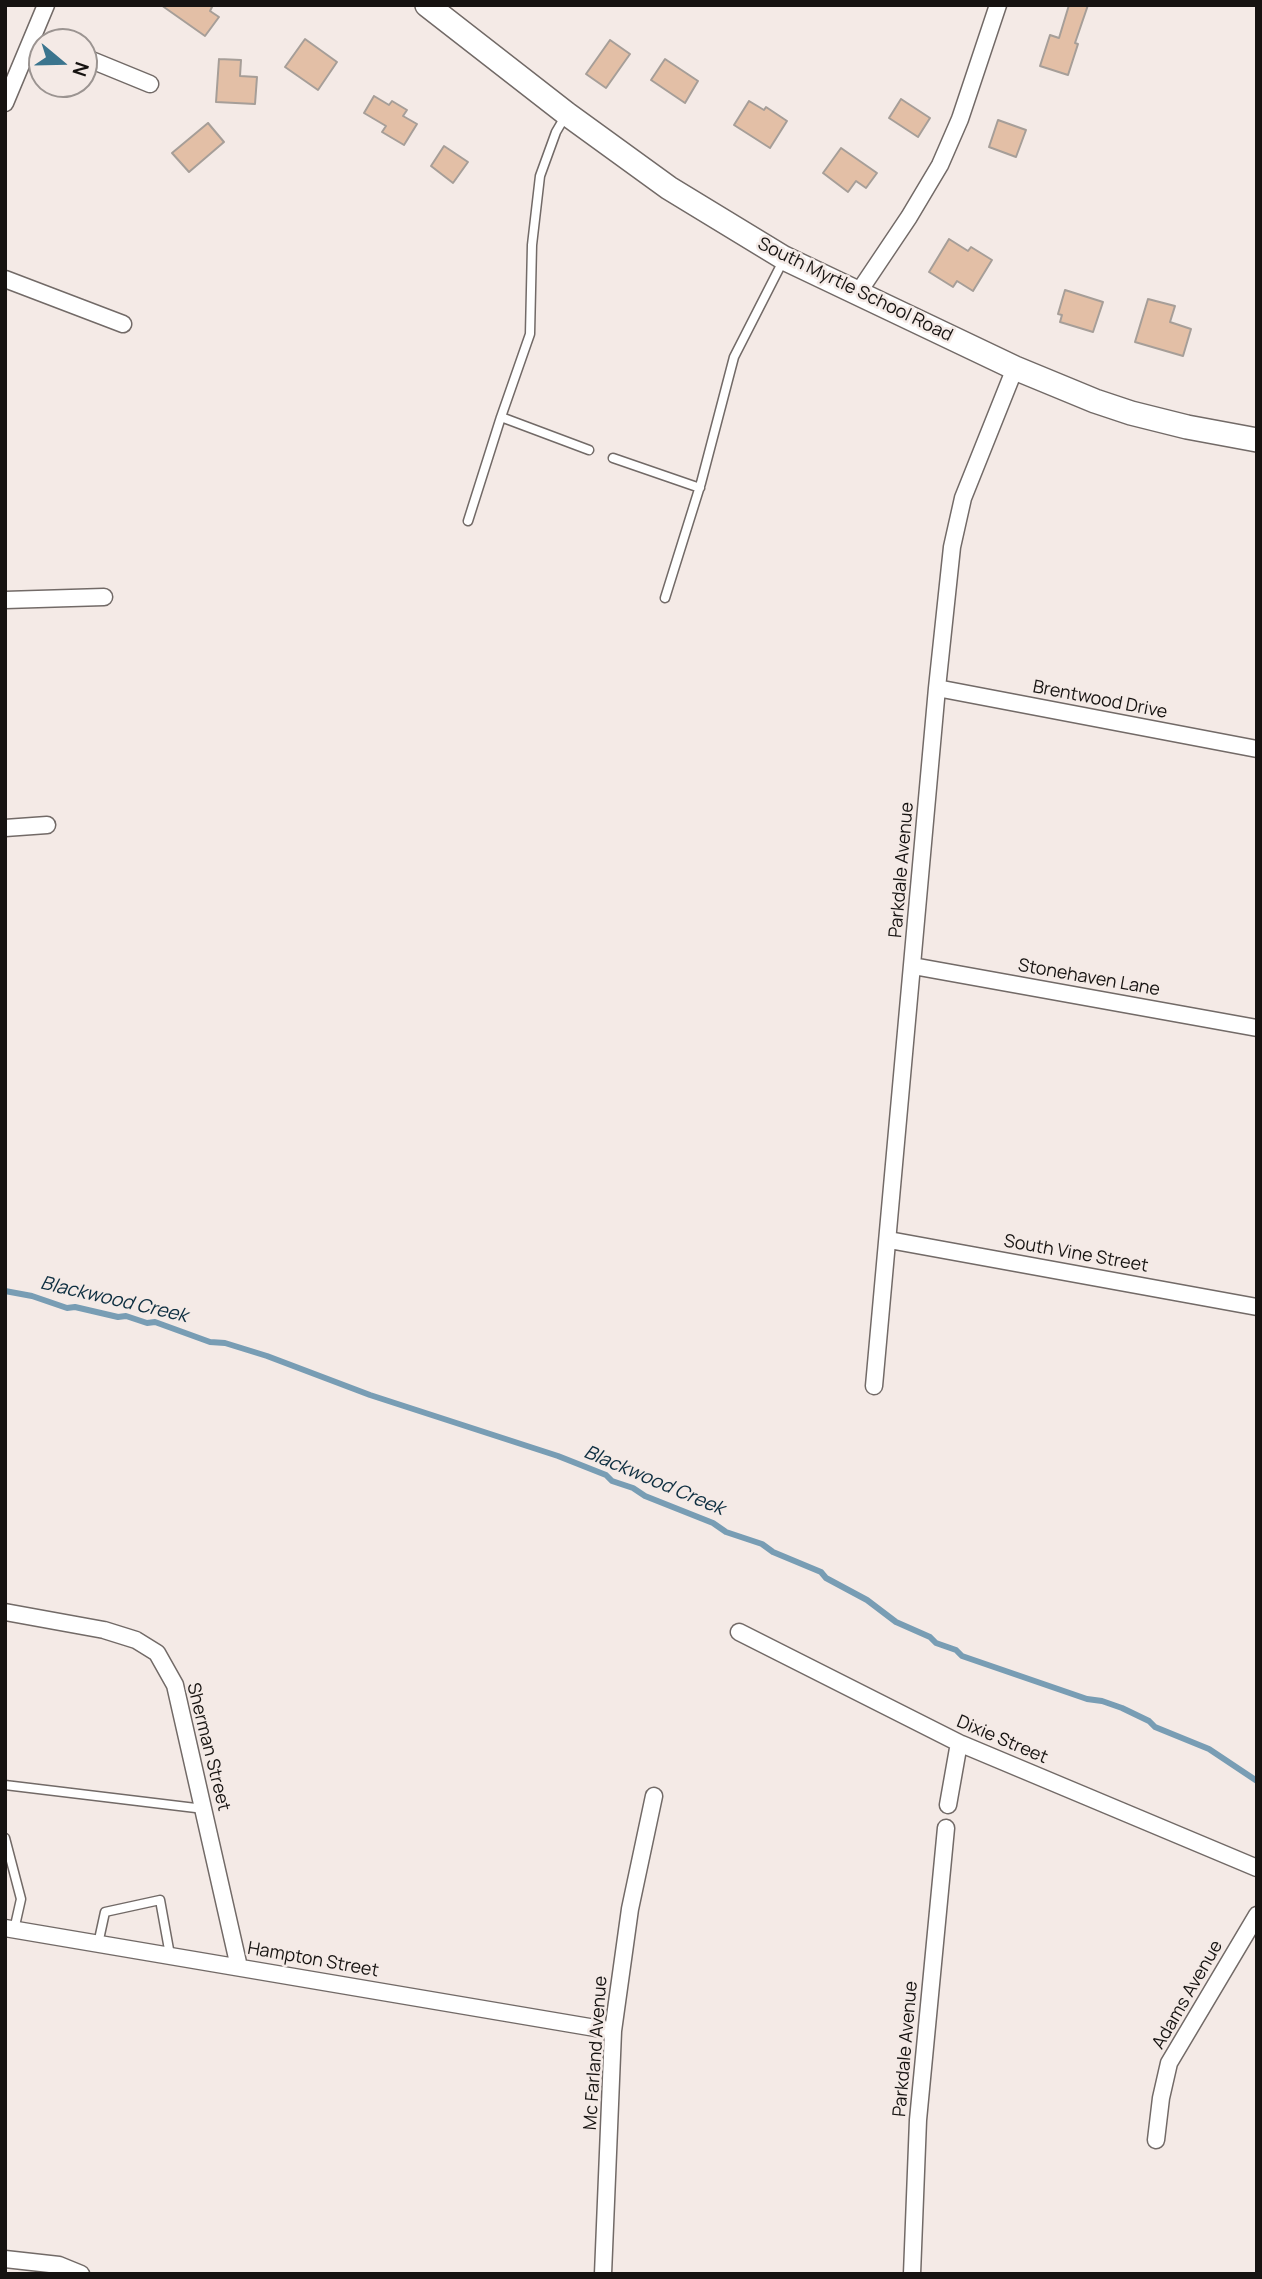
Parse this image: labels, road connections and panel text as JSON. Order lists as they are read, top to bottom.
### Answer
{
  "streets": {
    "main road": ["South Myrtle School Road"],
    "street": [
      "Brentwood Drive",
      "Parkdale Avenue",
      "Stonehaven Lane",
      "South Vine Street",
      "Dixie Street",
      "Sherman Street",
      "Hampton Street",
      "Adams Avenue",
      "Mc Farland Avenue"
    ]
  },
  "crossings": [
    ["South Myrtle School Road", "Parkdale Avenue"],
    ["Brentwood Drive", "Parkdale Avenue"],
    ["Parkdale Avenue", "Stonehaven Lane"],
    ["Parkdale Avenue", "South Vine Street"],
    ["Sherman Street", "Hampton Street"],
    ["Hampton Street", "Mc Farland Avenue"]
  ],
  "water": ["Blackwood Creek"],
  "north": "right"
}
